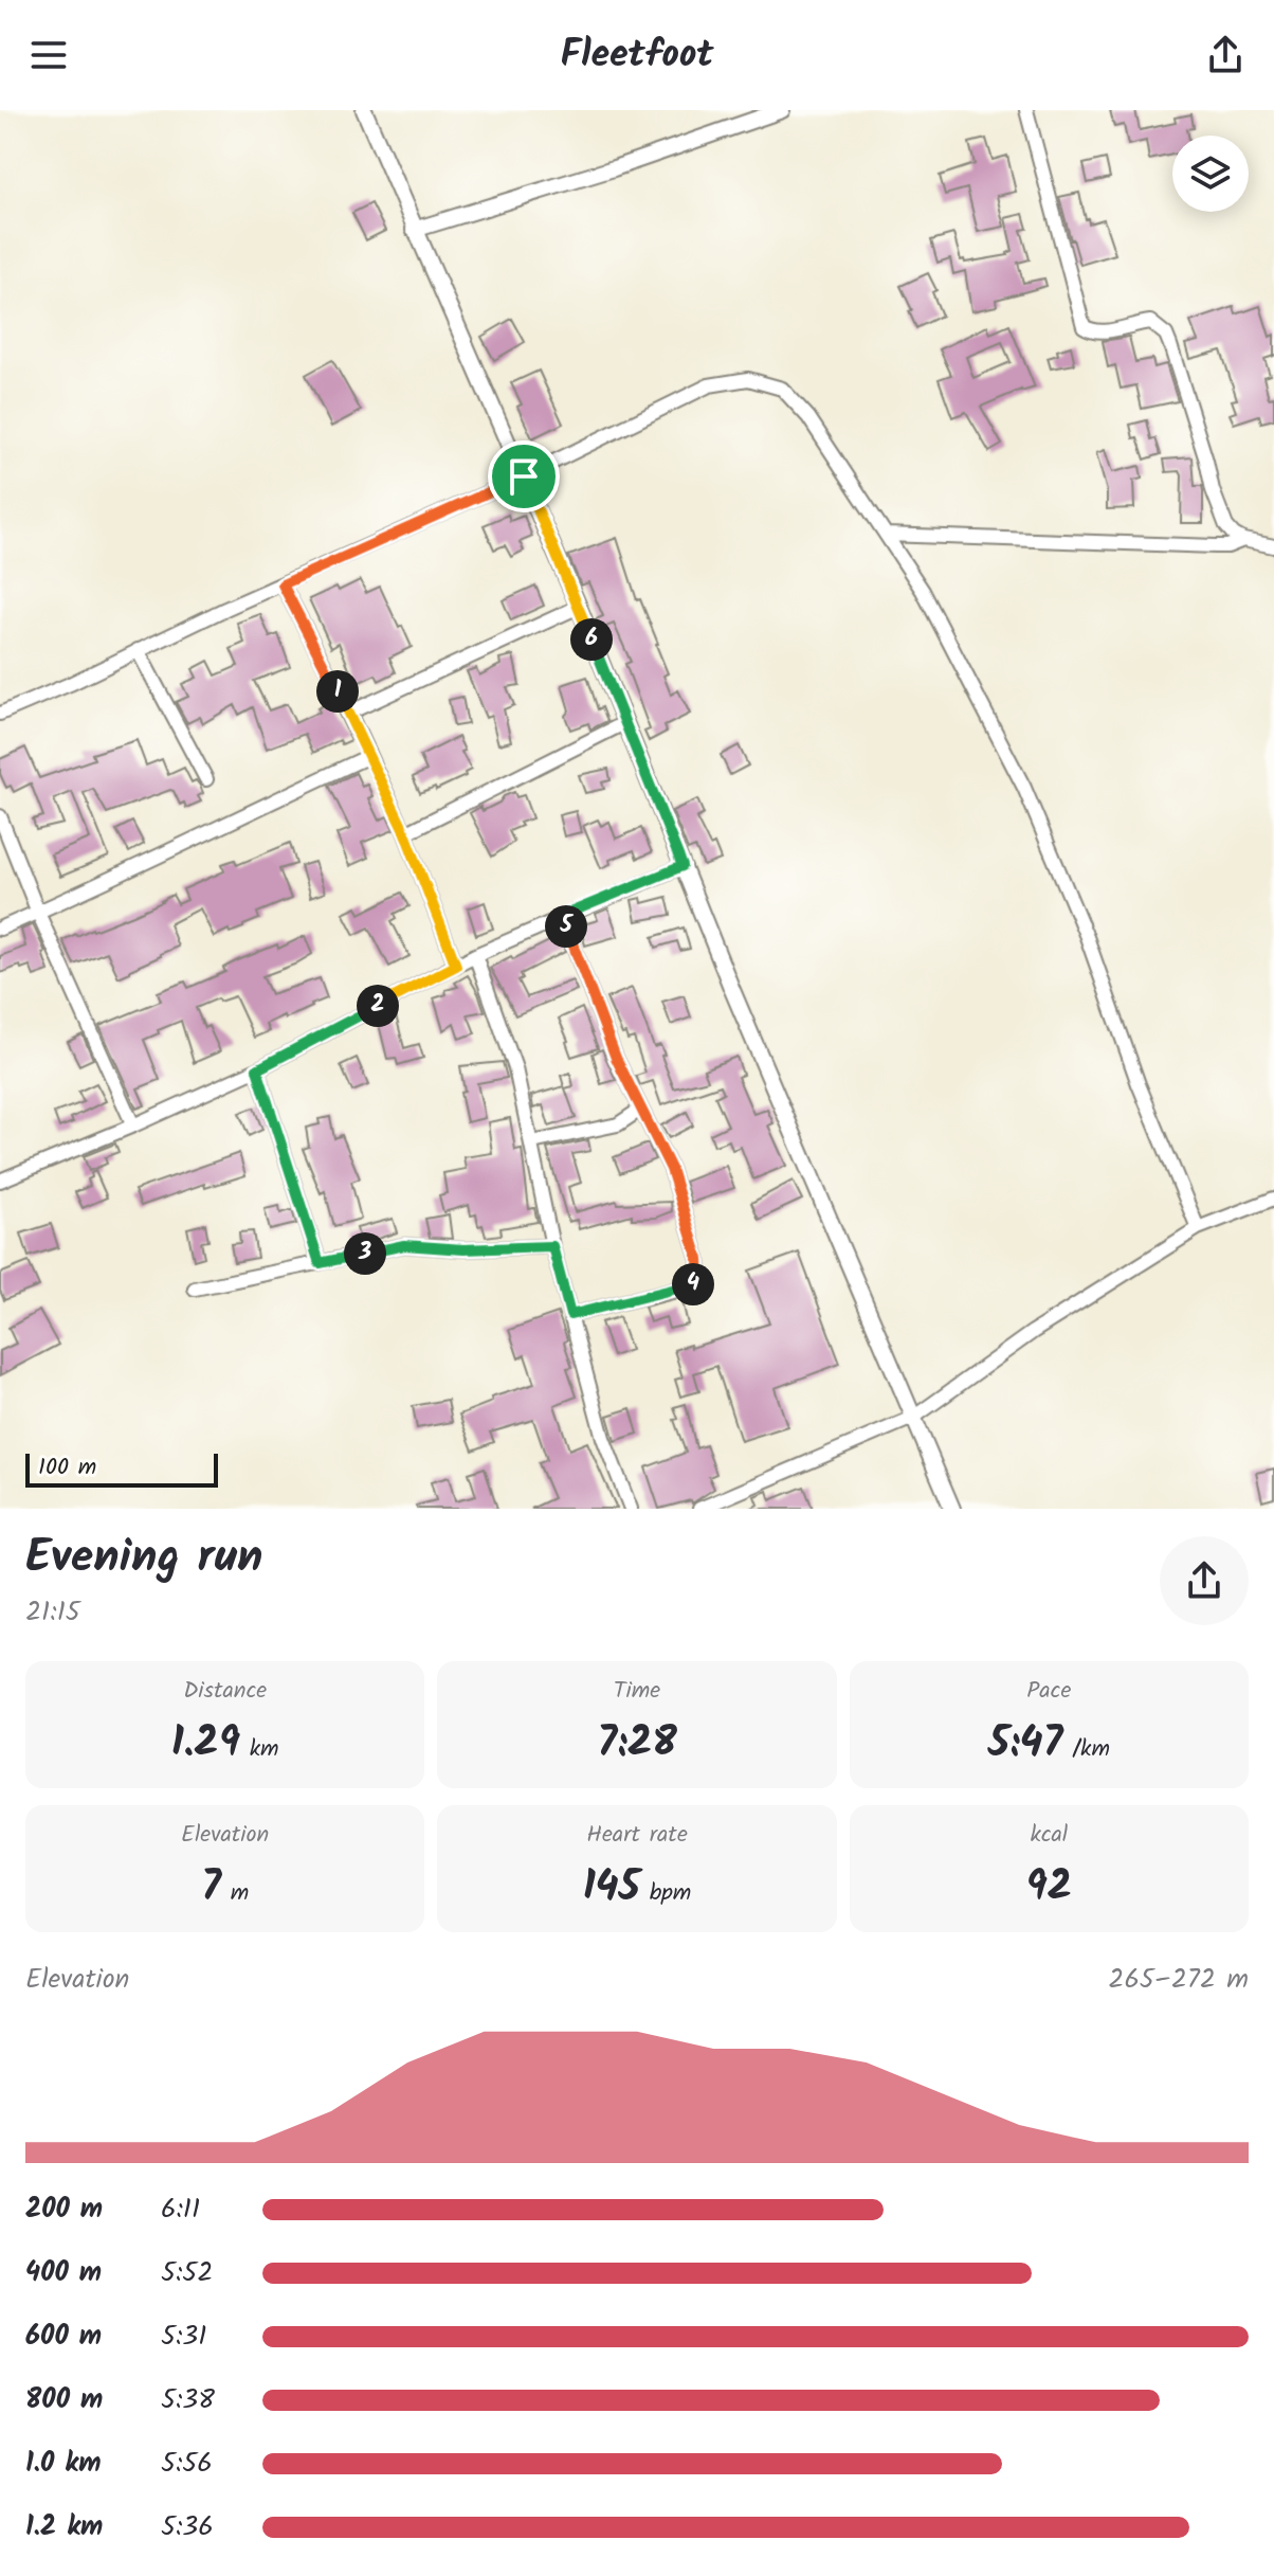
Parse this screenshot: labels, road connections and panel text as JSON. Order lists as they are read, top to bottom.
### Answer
{
  "scale_bar": "100 m",
  "page": {
    "header": "Fleetfoot",
    "pins": [
      "6",
      "1",
      "5",
      "2",
      "3",
      "4"
    ],
    "scale": "100 m",
    "heading": ["Evening run", "21:15"],
    "stats": [
      ["Distance", "1.29 km"],
      ["Time", "7:28"],
      ["Pace", "5:47 /km"],
      ["Elevation", "7 m"],
      ["Heart rate", "145 bpm"],
      ["kcal", "92"]
    ],
    "chart": ["Elevation", "265–272 m"],
    "list": [
      {
        "name": "200 m",
        "note": "6:11"
      },
      {
        "name": "400 m",
        "note": "5:52"
      },
      {
        "name": "600 m",
        "note": "5:31"
      },
      {
        "name": "800 m",
        "note": "5:38"
      },
      {
        "name": "1.0 km",
        "note": "5:56"
      },
      {
        "name": "1.2 km",
        "note": "5:36"
      }
    ]
  }
}
